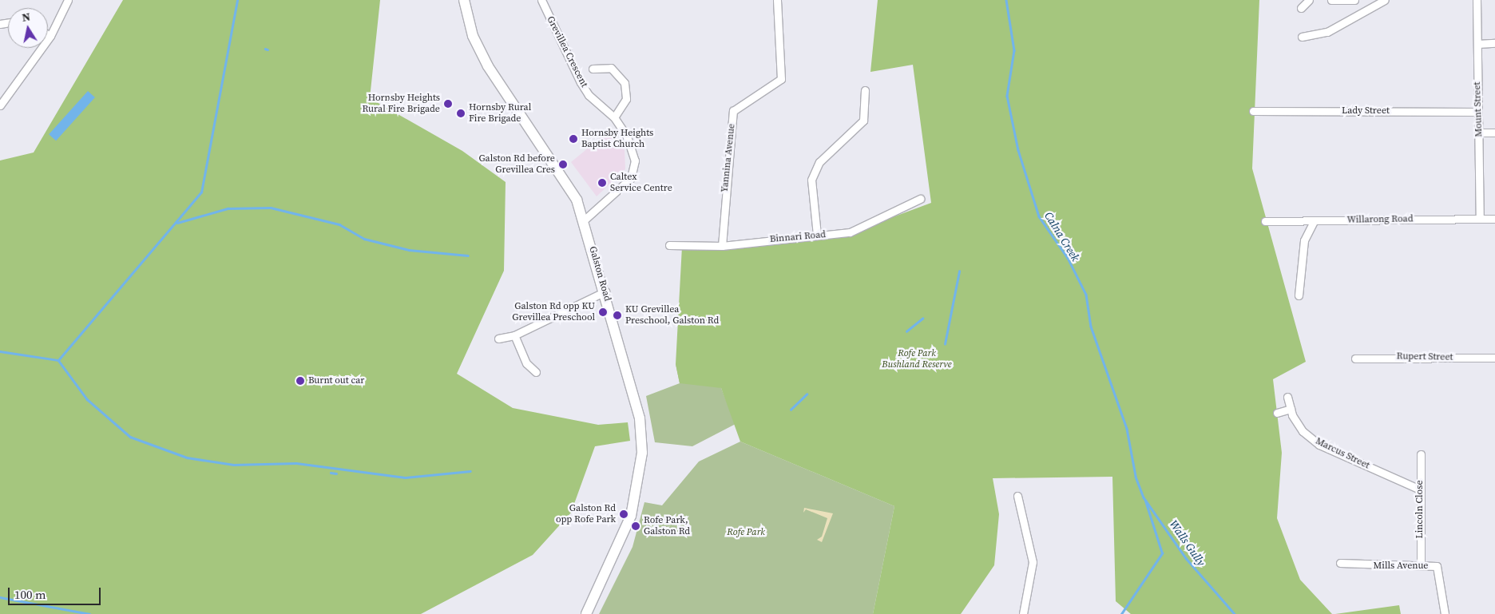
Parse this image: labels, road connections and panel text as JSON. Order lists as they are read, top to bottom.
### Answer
{
  "streets": {
    "main road": ["Galston Road"],
    "street": [
      "Grevillea Crescent",
      "Mount Street",
      "Lady Street",
      "Yannina Avenue",
      "Willarong Road",
      "Binnari Road",
      "Rupert Street",
      "Marcus Street",
      "Lincoln Close",
      "Mills Avenue"
    ]
  },
  "crossings": [
    ["Grevillea Crescent", "Galston Road"],
    ["Mount Street", "Lady Street"],
    ["Mount Street", "Willarong Road"],
    ["Yannina Avenue", "Binnari Road"],
    ["Marcus Street", "Lincoln Close"],
    ["Lincoln Close", "Mills Avenue"]
  ],
  "water": ["Calna Creek", "Walls Gully"],
  "parks": ["Rofe Park Bushland Reserve", "Rofe Park"],
  "places": [
    "Hornsby Heights Rural Fire Brigade",
    "Hornsby Rural Fire Brigade",
    "Hornsby Heights Baptist Church",
    "Galston Rd before Grevillea Cres",
    "Caltex Service Centre",
    "Galston Rd opp KU Grevillea Preschool",
    "KU Grevillea Preschool, Galston Rd",
    "Burnt out car",
    "Galston Rd opp Rofe Park",
    "Rofe Park, Galston Rd"
  ],
  "scale_bar": "100 m",
  "north": "top"
}
